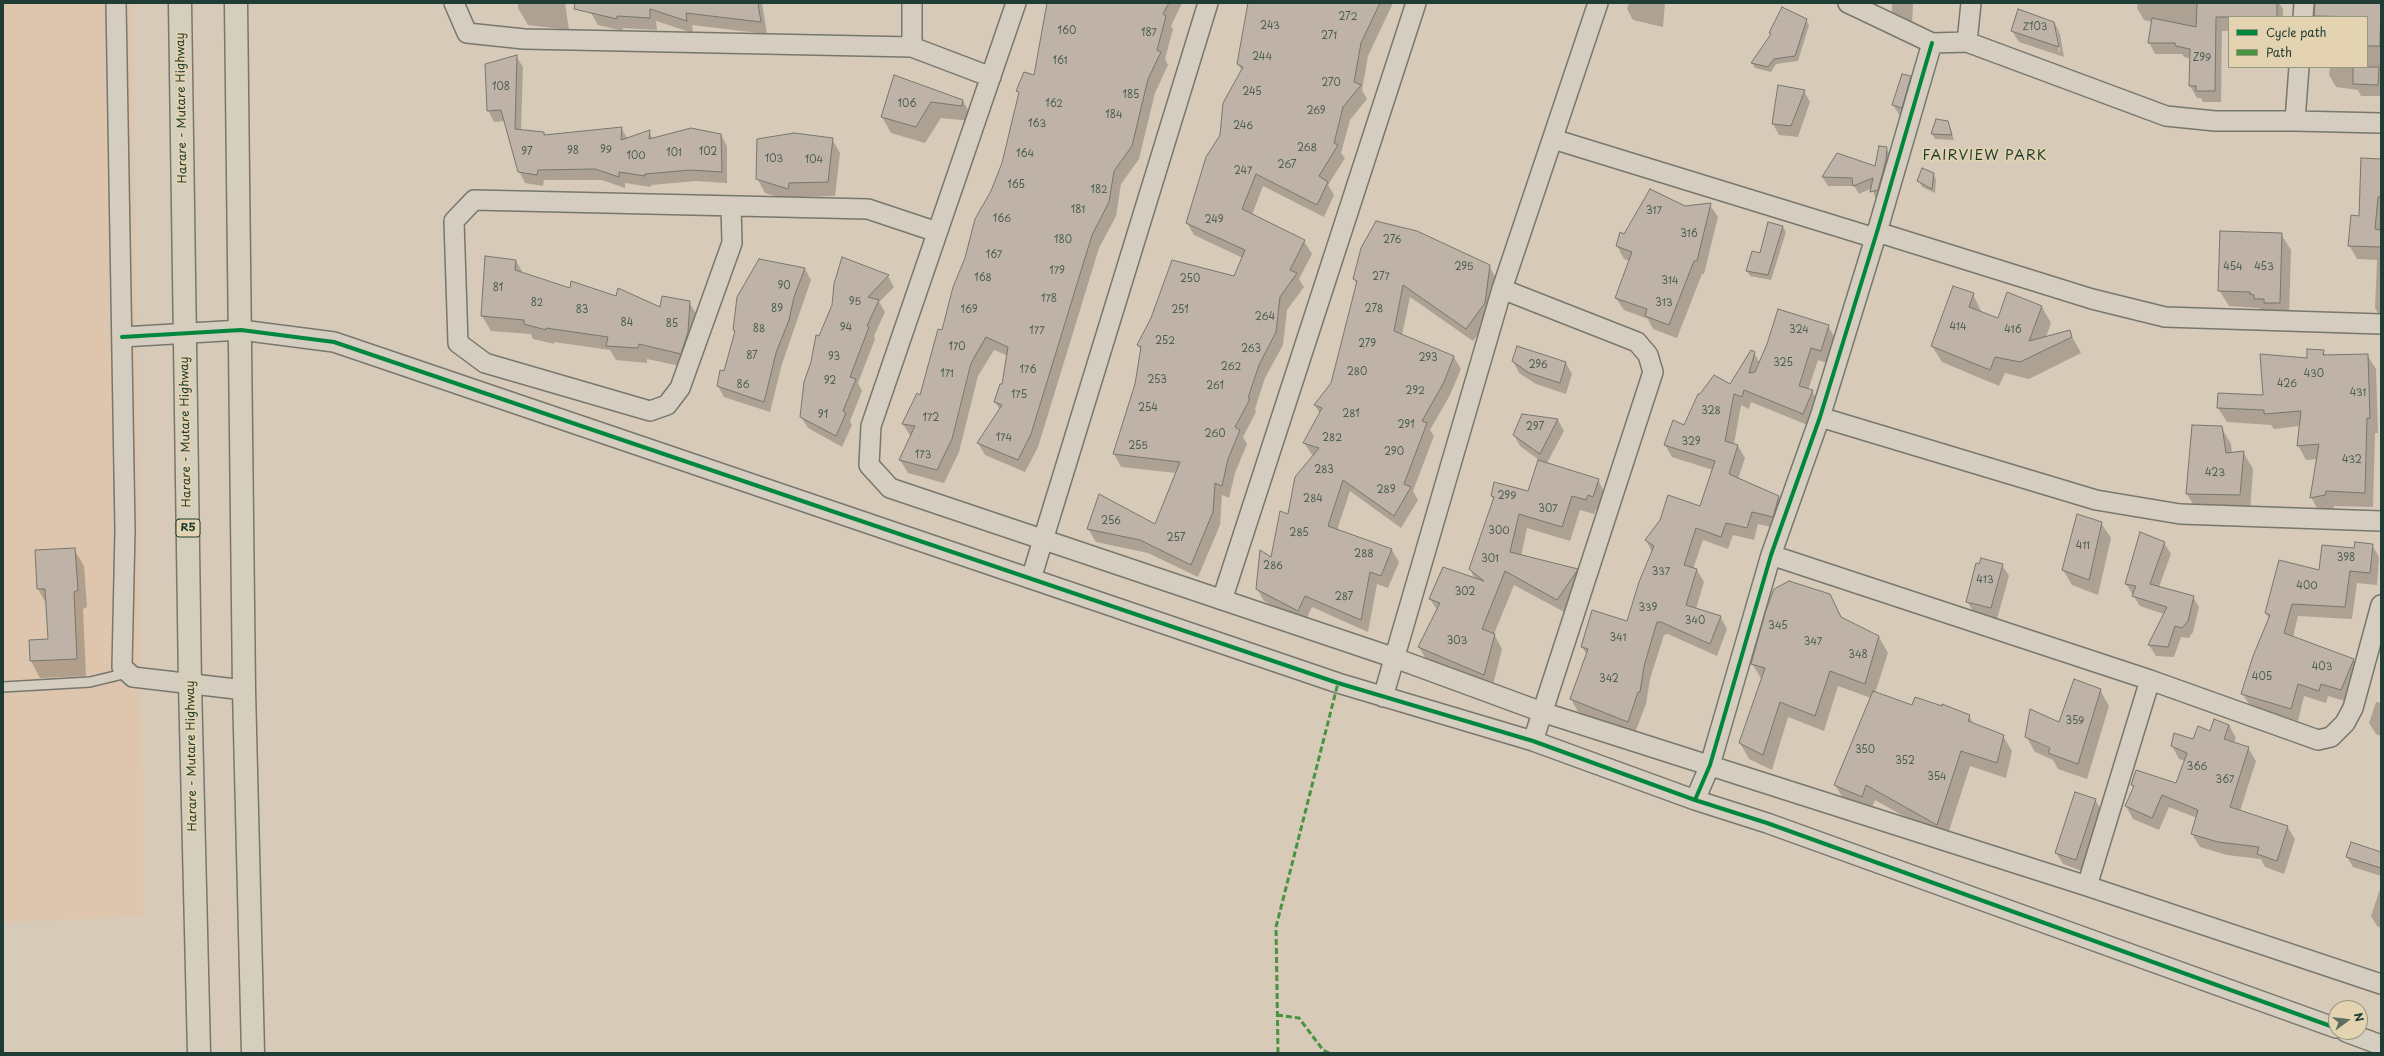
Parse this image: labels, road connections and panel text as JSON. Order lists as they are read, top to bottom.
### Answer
{
  "streets": {
    "highway": ["Harare - Mutare Highway", "R5"]
  },
  "districts": ["FAIRVIEW PARK"],
  "house_numbers": [
    "272",
    "243",
    "Z103",
    "160",
    "187",
    "271",
    "244",
    "Z99",
    "161",
    "270",
    "108",
    "245",
    "185",
    "106",
    "162",
    "269",
    "184",
    "163",
    "246",
    "268",
    "99",
    "98",
    "97",
    "102",
    "101",
    "164",
    "100",
    "103",
    "104",
    "267",
    "247",
    "165",
    "182",
    "181",
    "317",
    "166",
    "249",
    "316",
    "180",
    "276",
    "167",
    "295",
    "454",
    "453",
    "179",
    "277",
    "168",
    "250",
    "314",
    "90",
    "81",
    "178",
    "95",
    "82",
    "313",
    "89",
    "278",
    "83",
    "169",
    "251",
    "264",
    "84",
    "85",
    "414",
    "94",
    "88",
    "324",
    "416",
    "177",
    "252",
    "279",
    "170",
    "263",
    "87",
    "93",
    "293",
    "325",
    "296",
    "262",
    "176",
    "280",
    "171",
    "430",
    "253",
    "92",
    "426",
    "86",
    "261",
    "292",
    "431",
    "175",
    "254",
    "328",
    "281",
    "91",
    "172",
    "291",
    "297",
    "260",
    "174",
    "282",
    "329",
    "255",
    "290",
    "173",
    "432",
    "283",
    "423",
    "289",
    "299",
    "284",
    "307",
    "256",
    "300",
    "285",
    "257",
    "411",
    "288",
    "398",
    "301",
    "286",
    "337",
    "413",
    "400",
    "302",
    "287",
    "339",
    "340",
    "345",
    "341",
    "303",
    "347",
    "348",
    "403",
    "405",
    "342",
    "359",
    "350",
    "352",
    "366",
    "354",
    "367"
  ],
  "legend": ["Cycle path", "Path"],
  "north": "right"
}
